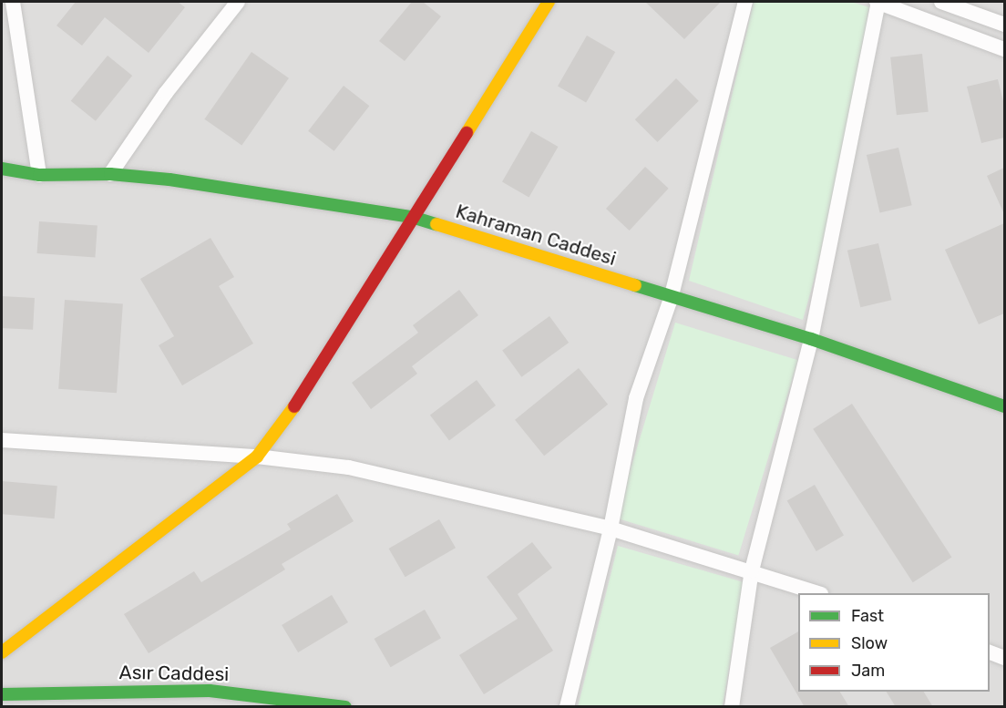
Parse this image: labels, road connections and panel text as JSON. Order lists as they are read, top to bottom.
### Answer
{
  "streets": {
    "street": ["Kahraman Caddesi", "Asır Caddesi"]
  },
  "legend": ["Fast", "Slow", "Jam"]
}
